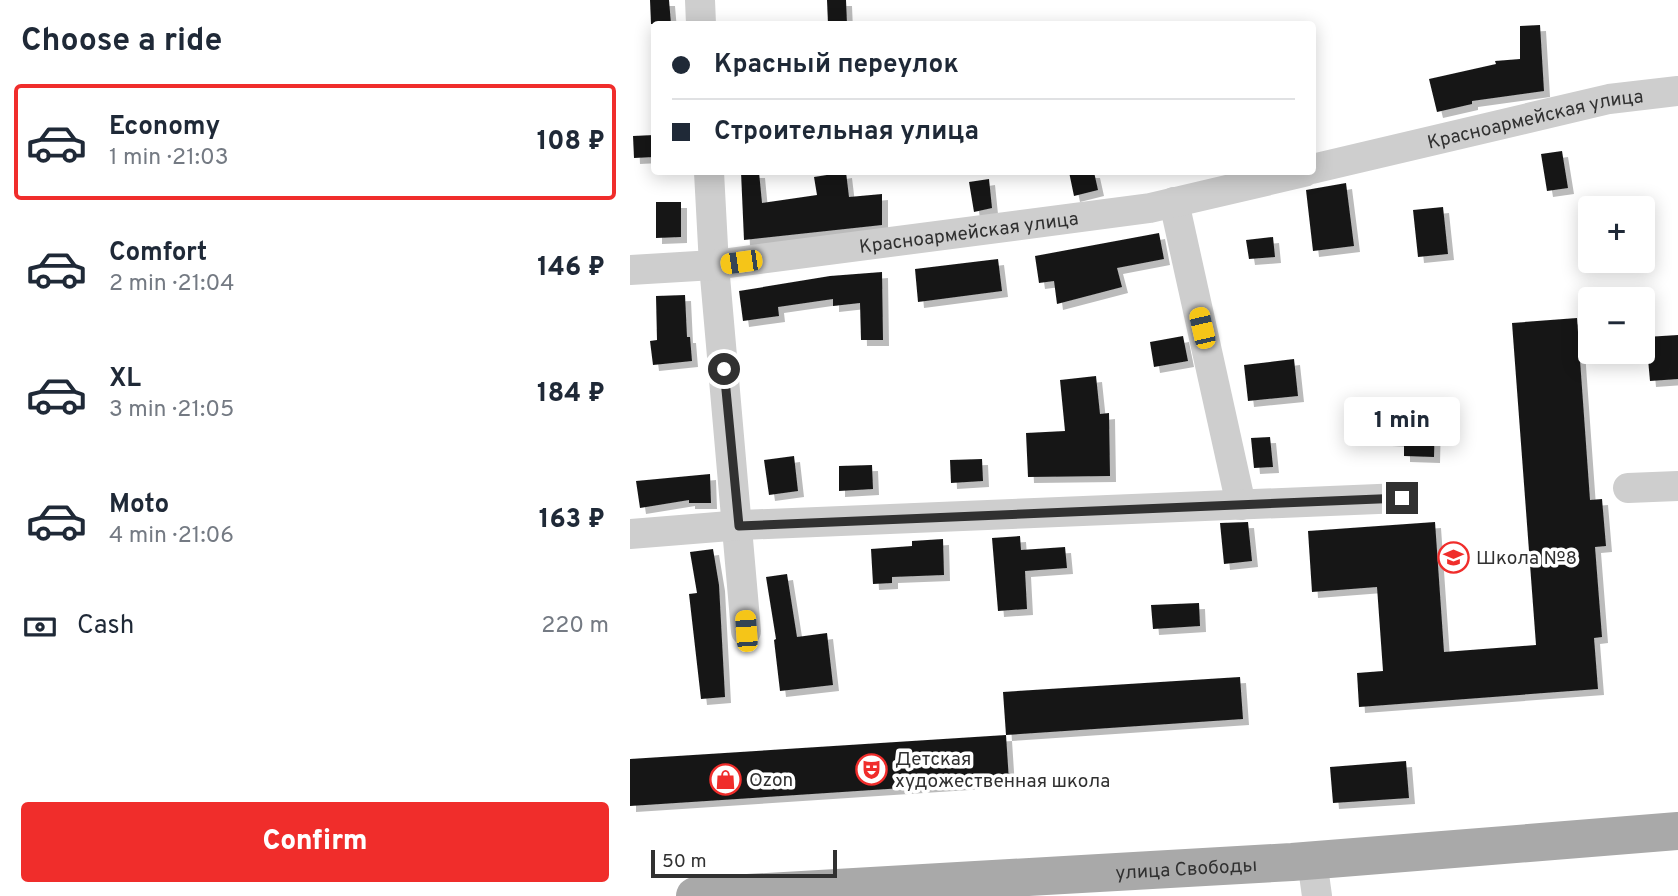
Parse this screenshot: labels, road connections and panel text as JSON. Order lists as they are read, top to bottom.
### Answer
{
  "streets": {
    "main road": ["улица Свободы"],
    "street": ["Красноармейская улица"]
  },
  "places": {
    "school or university": ["Школа №8"],
    "theatre": ["Детская художественная школа"],
    "shop": ["Ozon"]
  },
  "scale_bar": "50 m",
  "page": {
    "heading": "Choose a ride",
    "banner": ["Красный переулок", "Строительная улица"],
    "list": [
      {
        "name": "Economy",
        "note": "1 min · 21:03",
        "value": "108 ₽"
      },
      {
        "name": "Comfort",
        "note": "2 min · 21:04",
        "value": "146 ₽"
      },
      {
        "name": "XL",
        "note": "3 min · 21:05",
        "value": "184 ₽"
      },
      {
        "name": "Moto",
        "note": "4 min · 21:06",
        "value": "163 ₽"
      }
    ],
    "map_buttons": ["+", "−"],
    "bubble": "1 min",
    "pay": ["Cash", "220 m"],
    "buttons": "Confirm",
    "scale": "50 m"
  }
}
